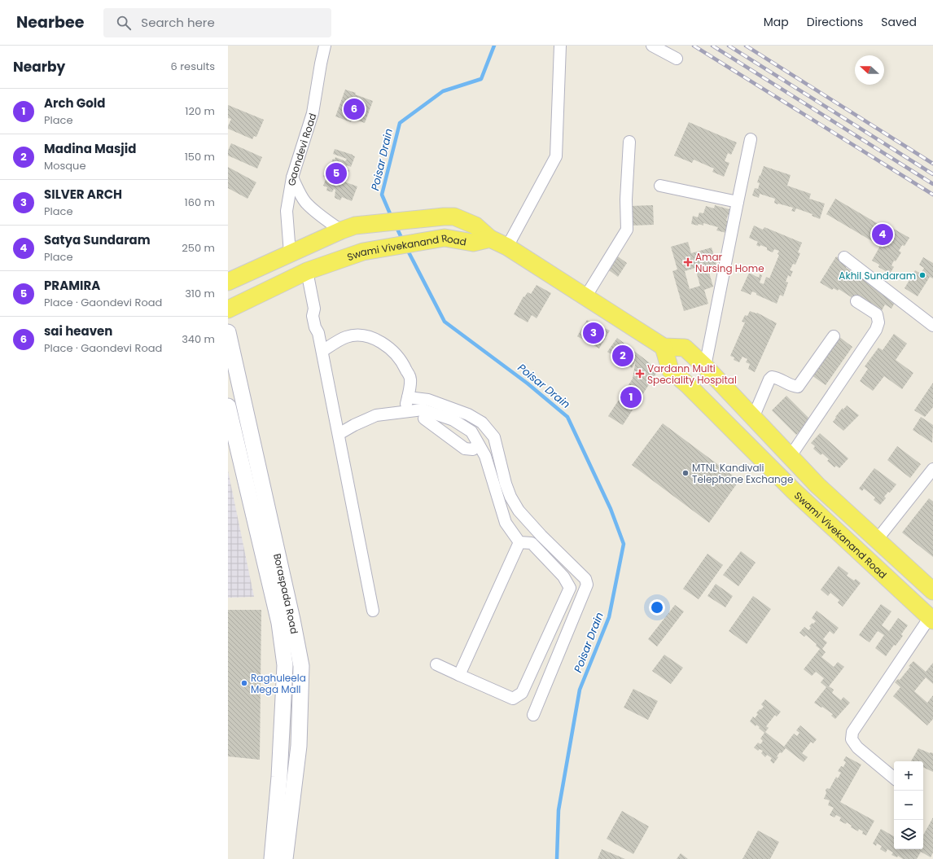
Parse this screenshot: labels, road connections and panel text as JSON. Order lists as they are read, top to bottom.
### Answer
{
  "streets": {
    "main road": ["Swami Vivekanand Road", "Boraspada Road"],
    "street": ["Gaondevi Road"]
  },
  "water": ["Poisar Drain"],
  "places": {
    "health": ["Amar Nursing Home", "Vardann Multi Speciality Hospital"],
    "other": ["Akhil Sundaram", "MTNL Kandivali Telephone Exchange", "Raghuleela Mega Mall"]
  },
  "north": "left",
  "page": {
    "header": "Nearbee",
    "search": "Search here",
    "nav": ["Map", "Directions", "Saved"],
    "heading": ["Nearby", "6 results"],
    "list": [
      {
        "mark": "1",
        "name": "Arch Gold",
        "note": "Place",
        "value": "120 m"
      },
      {
        "mark": "2",
        "name": "Madina Masjid",
        "note": "Mosque",
        "value": "150 m"
      },
      {
        "mark": "3",
        "name": "SILVER ARCH",
        "note": "Place",
        "value": "160 m"
      },
      {
        "mark": "4",
        "name": "Satya Sundaram",
        "note": "Place",
        "value": "250 m"
      },
      {
        "mark": "5",
        "name": "PRAMIRA",
        "note": "Place · Gaondevi Road",
        "value": "310 m"
      },
      {
        "mark": "6",
        "name": "sai heaven",
        "note": "Place · Gaondevi Road",
        "value": "340 m"
      }
    ],
    "pins": [
      "6",
      "5",
      "4",
      "3",
      "2",
      "1"
    ],
    "map_buttons": ["+", "−"]
  }
}
